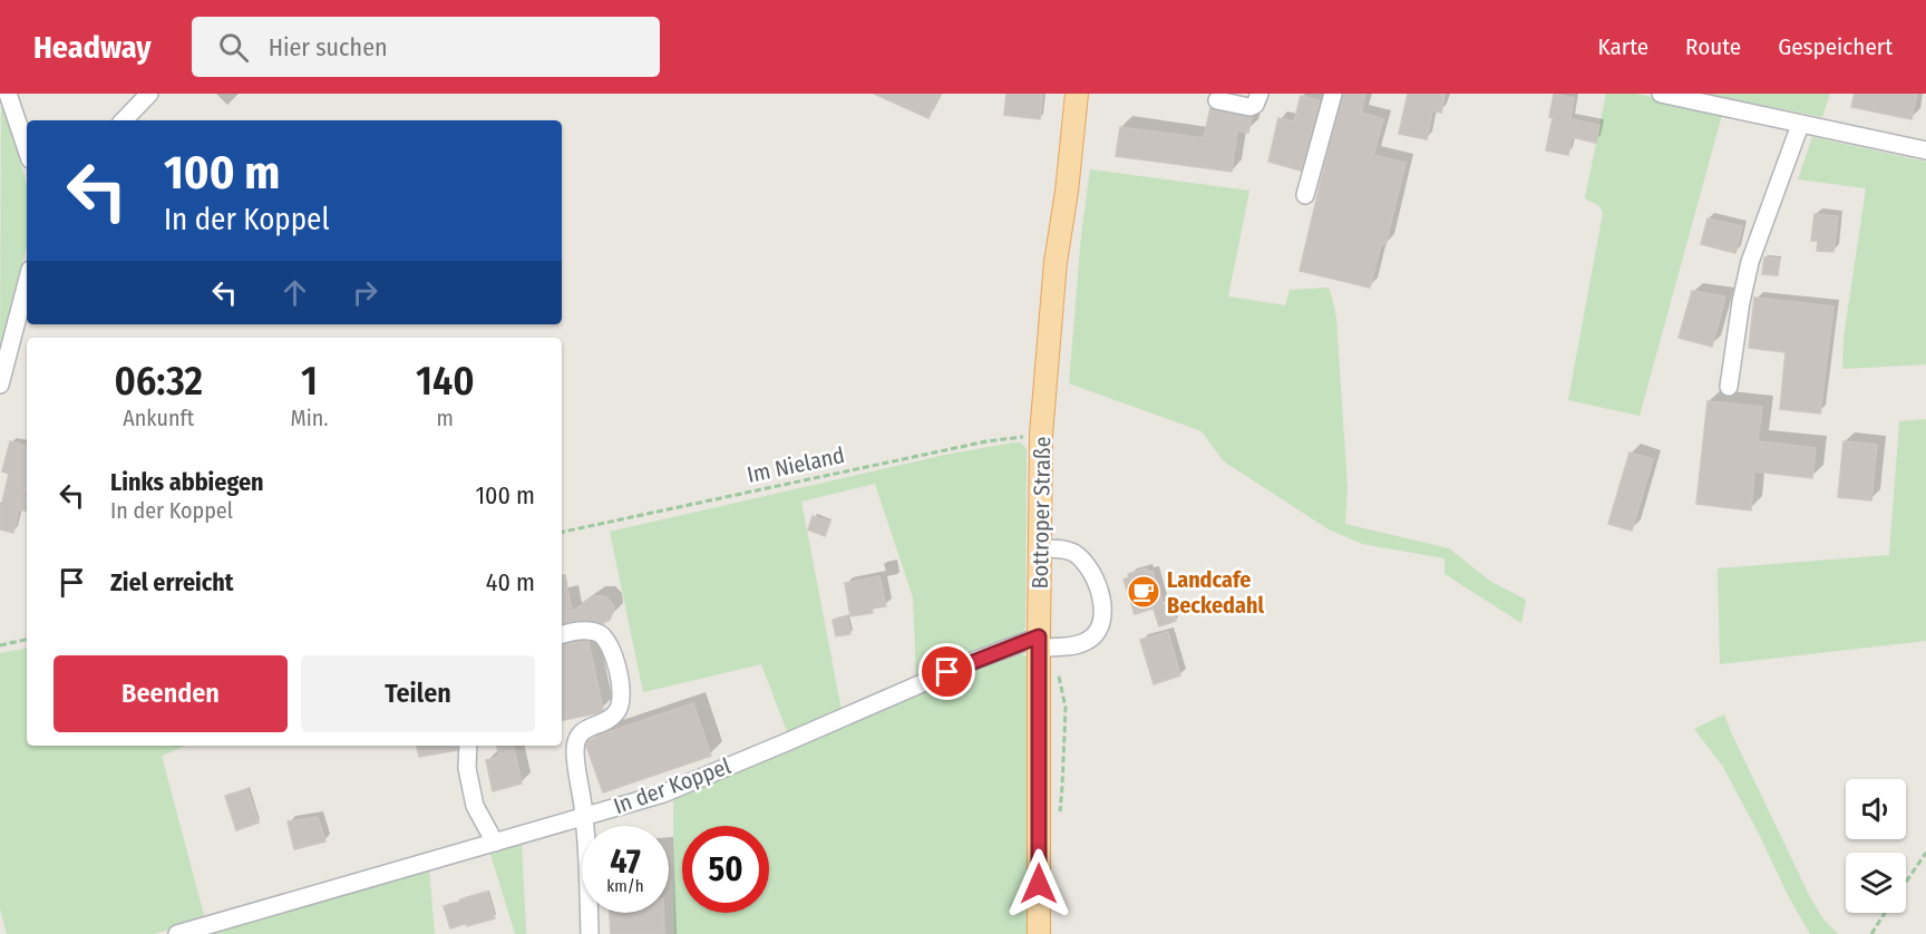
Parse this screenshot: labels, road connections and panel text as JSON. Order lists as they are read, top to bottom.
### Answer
{
  "streets": {
    "main road": ["Bottroper Straße"],
    "street": ["In der Koppel"],
    "path": ["Im Nieland"]
  },
  "crossings": [
    ["Im Nieland", "Bottroper Straße"],
    ["Bottroper Straße", "In der Koppel"]
  ],
  "places": {
    "cafe": ["Landcafe Beckedahl"]
  },
  "page": {
    "header": "Headway",
    "search": "Hier suchen",
    "nav": ["Karte", "Route", "Gespeichert"],
    "turn": ["100 m", "In der Koppel"],
    "eta": [
      "06:32",
      "Ankunft",
      "1",
      "Min.",
      "140",
      "m"
    ],
    "list": [
      {
        "name": "Links abbiegen",
        "note": "In der Koppel",
        "value": "100 m"
      },
      {
        "name": "Ziel erreicht",
        "value": "40 m"
      }
    ],
    "buttons": ["Beenden", "Teilen"],
    "speed": "47 km/h",
    "limit": "50"
  }
}
